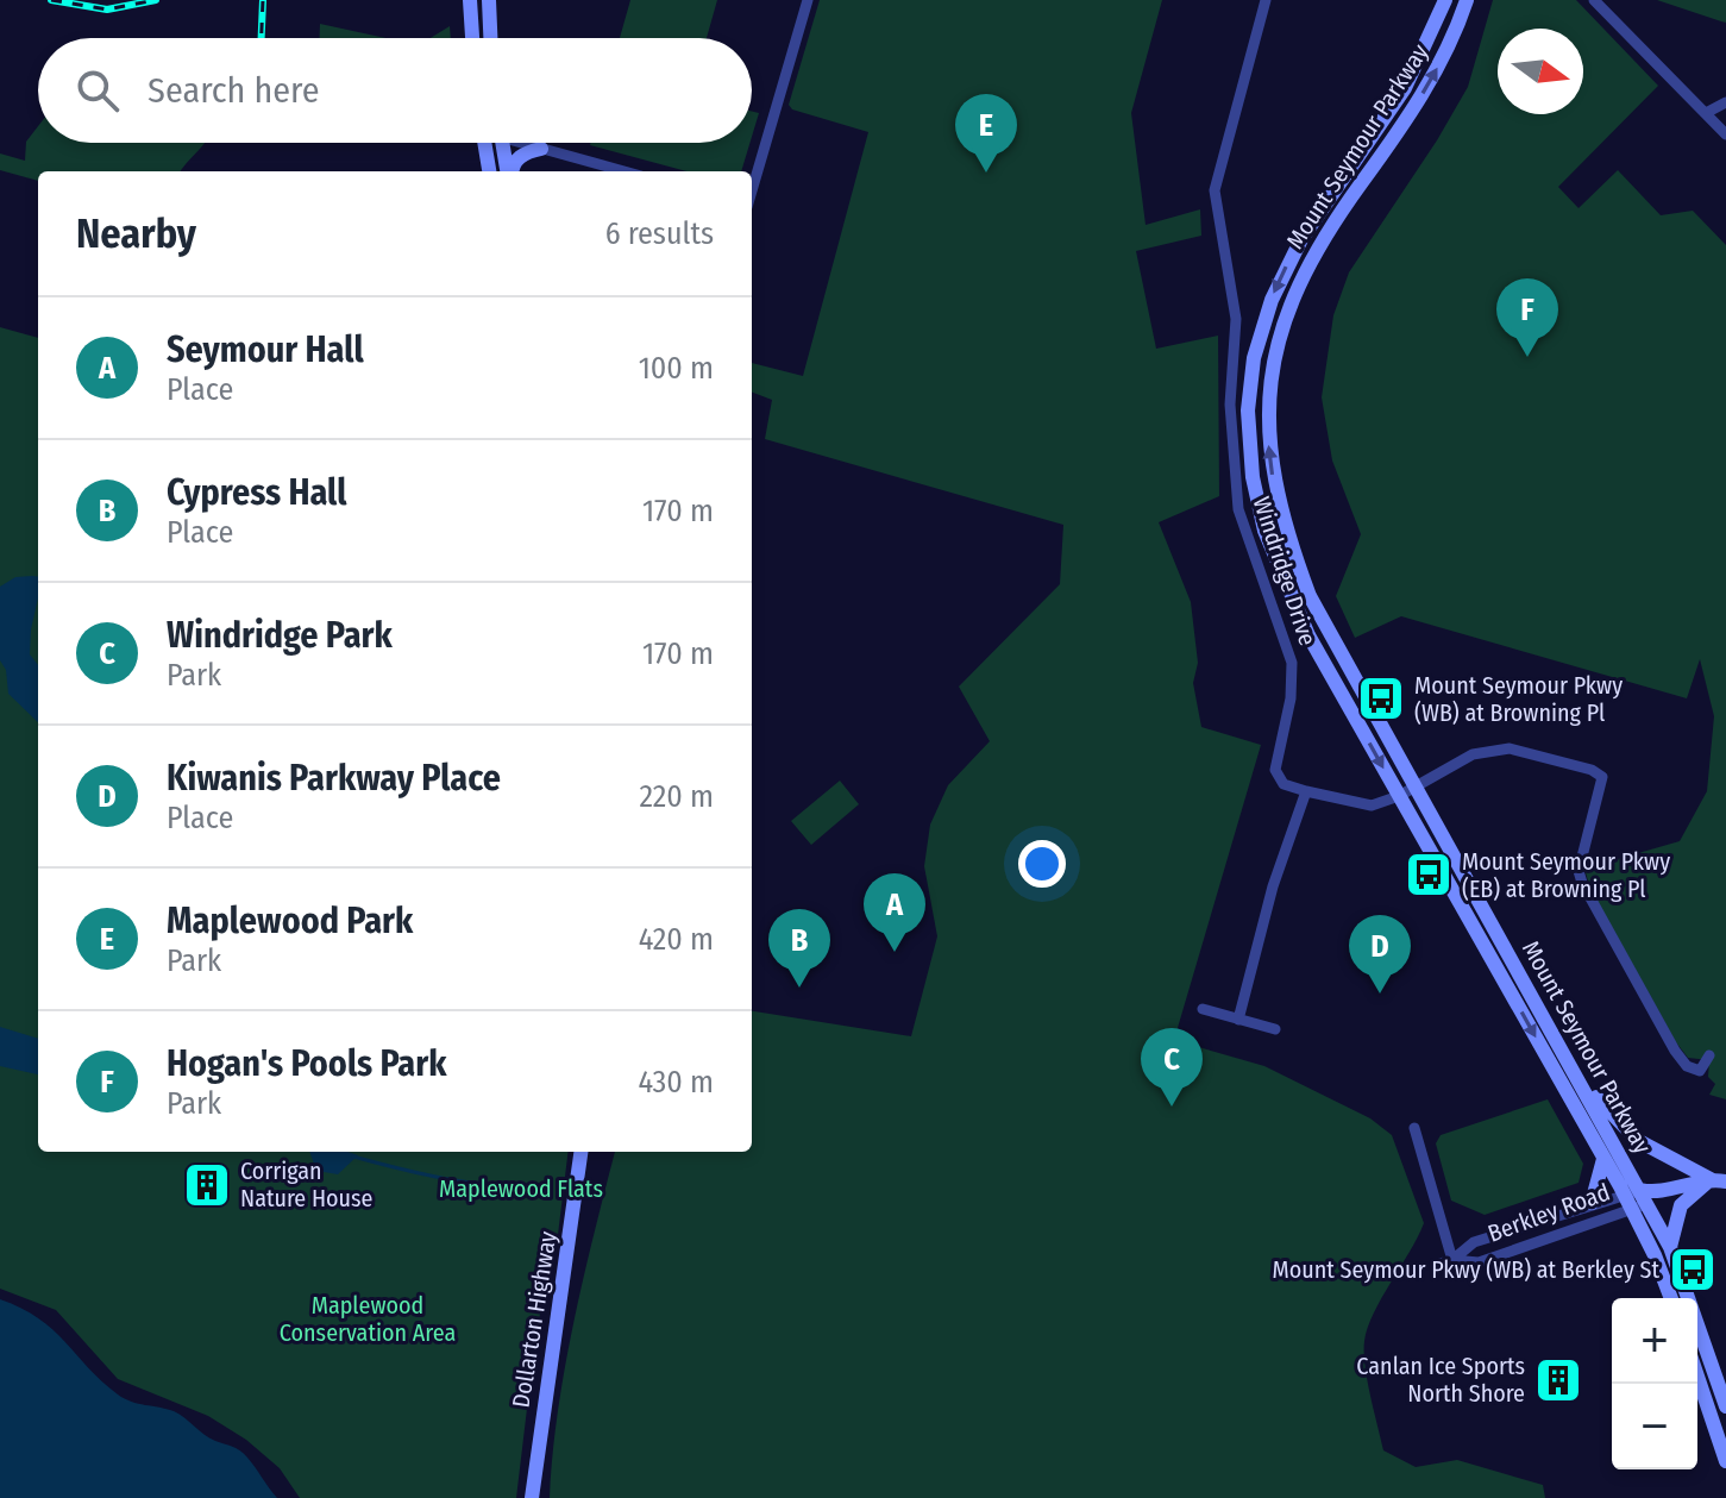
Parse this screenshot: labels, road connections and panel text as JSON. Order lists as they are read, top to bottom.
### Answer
{
  "streets": {
    "main road": ["Mount Seymour Parkway", "Berkley Road", "Dollarton Highway"],
    "street": ["Windridge Drive"]
  },
  "crossings": [
    ["Mount Seymour Parkway", "Berkley Road"]
  ],
  "parks": ["Maplewood Flats", "Maplewood Conservation Area"],
  "places": {
    "bus stop": ["Mount Seymour Pkwy (WB) at Browning Pl", "Mount Seymour Pkwy (EB) at Browning Pl", "Mount Seymour Pkwy (WB) at Berkley St"],
    "building": ["Corrigan Nature House", "Canlan Ice Sports North Shore"]
  },
  "north": "right",
  "page": {
    "search": "Search here",
    "pins": [
      "E",
      "F",
      "A",
      "B",
      "D",
      "C"
    ],
    "heading": ["Nearby", "6 results"],
    "list": [
      {
        "mark": "A",
        "name": "Seymour Hall",
        "note": "Place",
        "value": "100 m"
      },
      {
        "mark": "B",
        "name": "Cypress Hall",
        "note": "Place",
        "value": "170 m"
      },
      {
        "mark": "C",
        "name": "Windridge Park",
        "note": "Park",
        "value": "170 m"
      },
      {
        "mark": "D",
        "name": "Kiwanis Parkway Place",
        "note": "Place",
        "value": "220 m"
      },
      {
        "mark": "E",
        "name": "Maplewood Park",
        "note": "Park",
        "value": "420 m"
      },
      {
        "mark": "F",
        "name": "Hogan's Pools Park",
        "note": "Park",
        "value": "430 m"
      }
    ],
    "map_buttons": ["+", "−"]
  }
}
